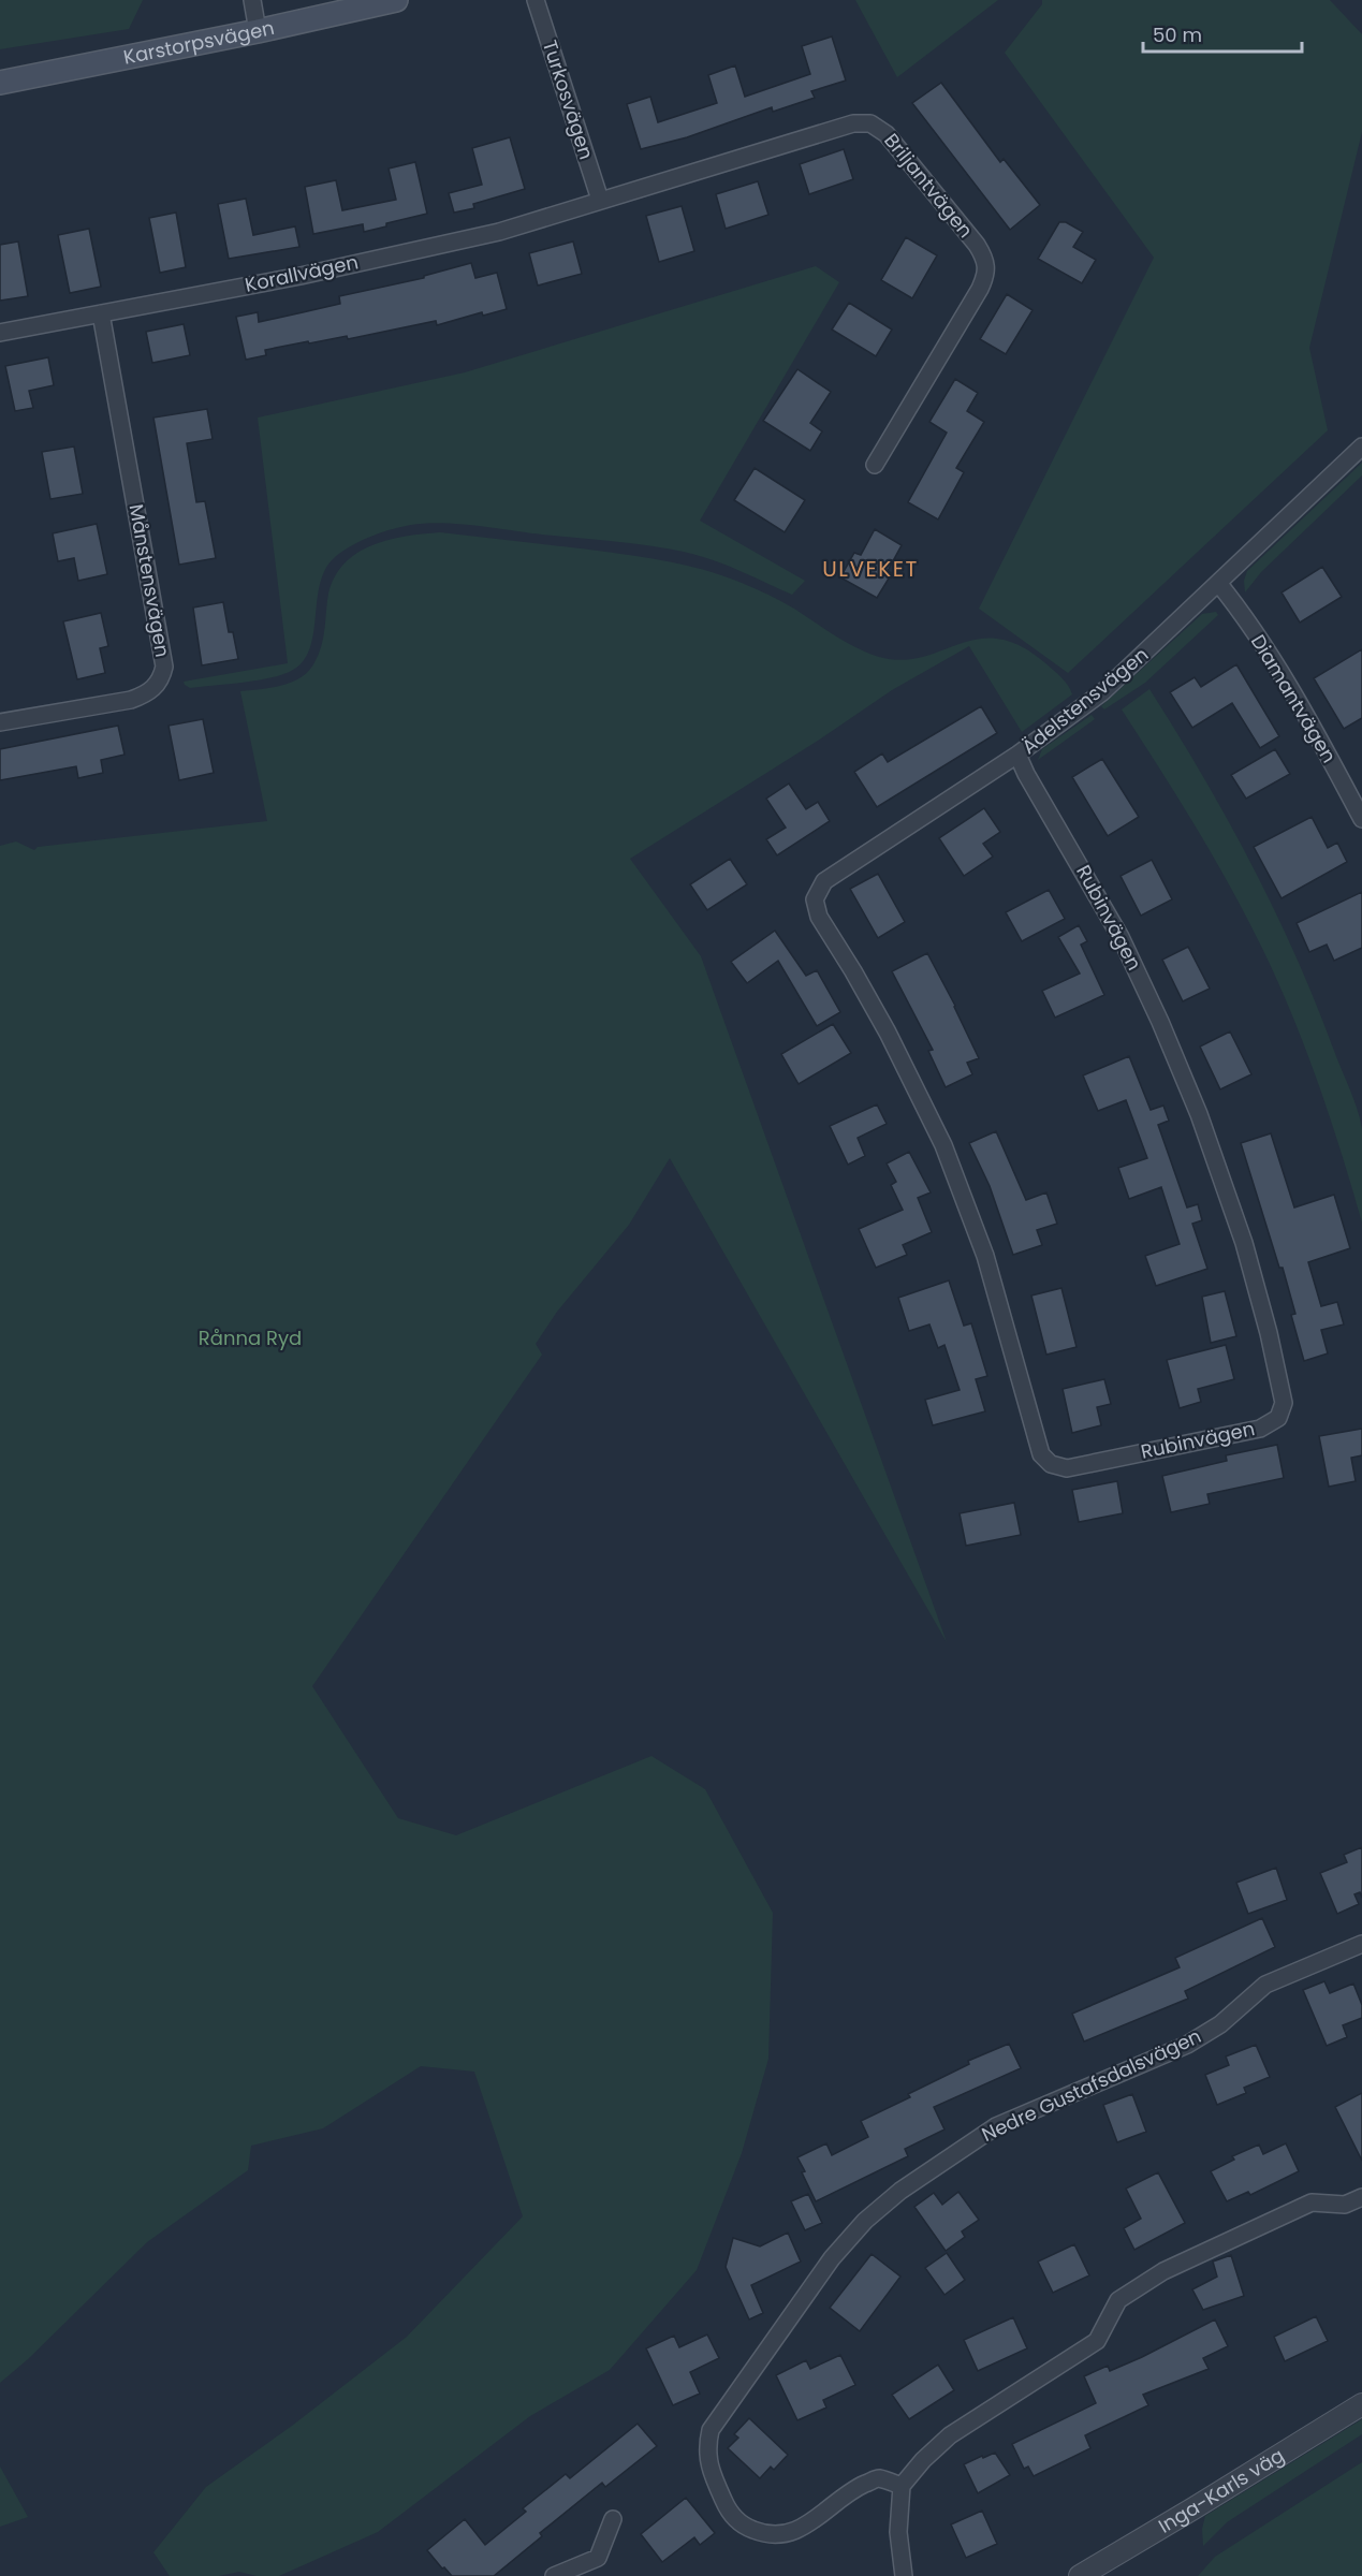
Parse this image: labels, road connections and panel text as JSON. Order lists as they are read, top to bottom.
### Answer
{
  "streets": {
    "main road": ["Karstorpsvägen"],
    "street": [
      "Turkosvägen",
      "Briljantvägen",
      "Korallvägen",
      "Månstensvägen",
      "Diamantvägen",
      "Ädelstensvägen",
      "Rubinvägen",
      "Nedre Gustafsdalsvägen",
      "Inga-Karls väg"
    ]
  },
  "crossings": [
    ["Turkosvägen", "Briljantvägen"],
    ["Turkosvägen", "Korallvägen"],
    ["Briljantvägen", "Korallvägen"],
    ["Korallvägen", "Månstensvägen"],
    ["Diamantvägen", "Ädelstensvägen"],
    ["Ädelstensvägen", "Rubinvägen"]
  ],
  "districts": ["ULVEKET"],
  "parks": ["Rånna Ryd"],
  "scale_bar": "50 m"
}
